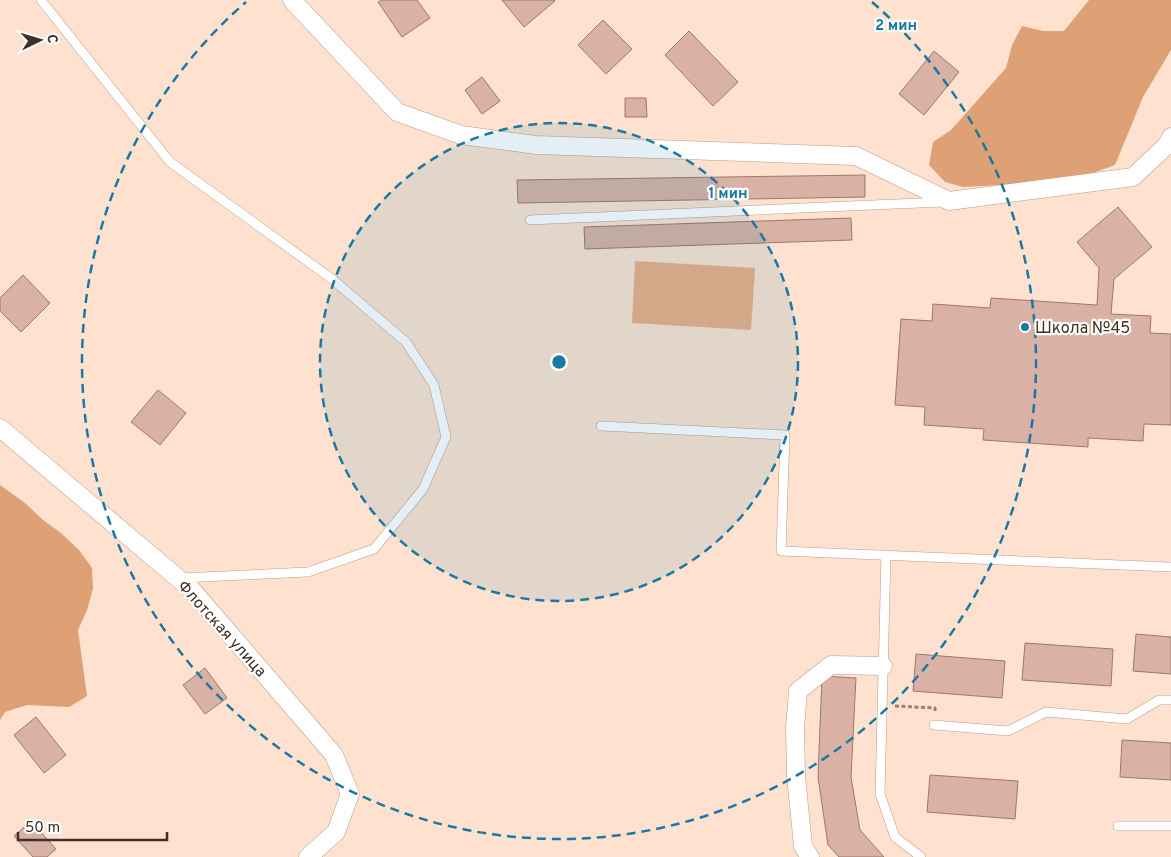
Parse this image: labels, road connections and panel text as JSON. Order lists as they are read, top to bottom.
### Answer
{
  "streets": {
    "street": ["Флотская улица"]
  },
  "places": ["Школа №45"],
  "scale_bar": "50 m",
  "north": "right",
  "rings": ["2 мин", "1 мин"]
}
